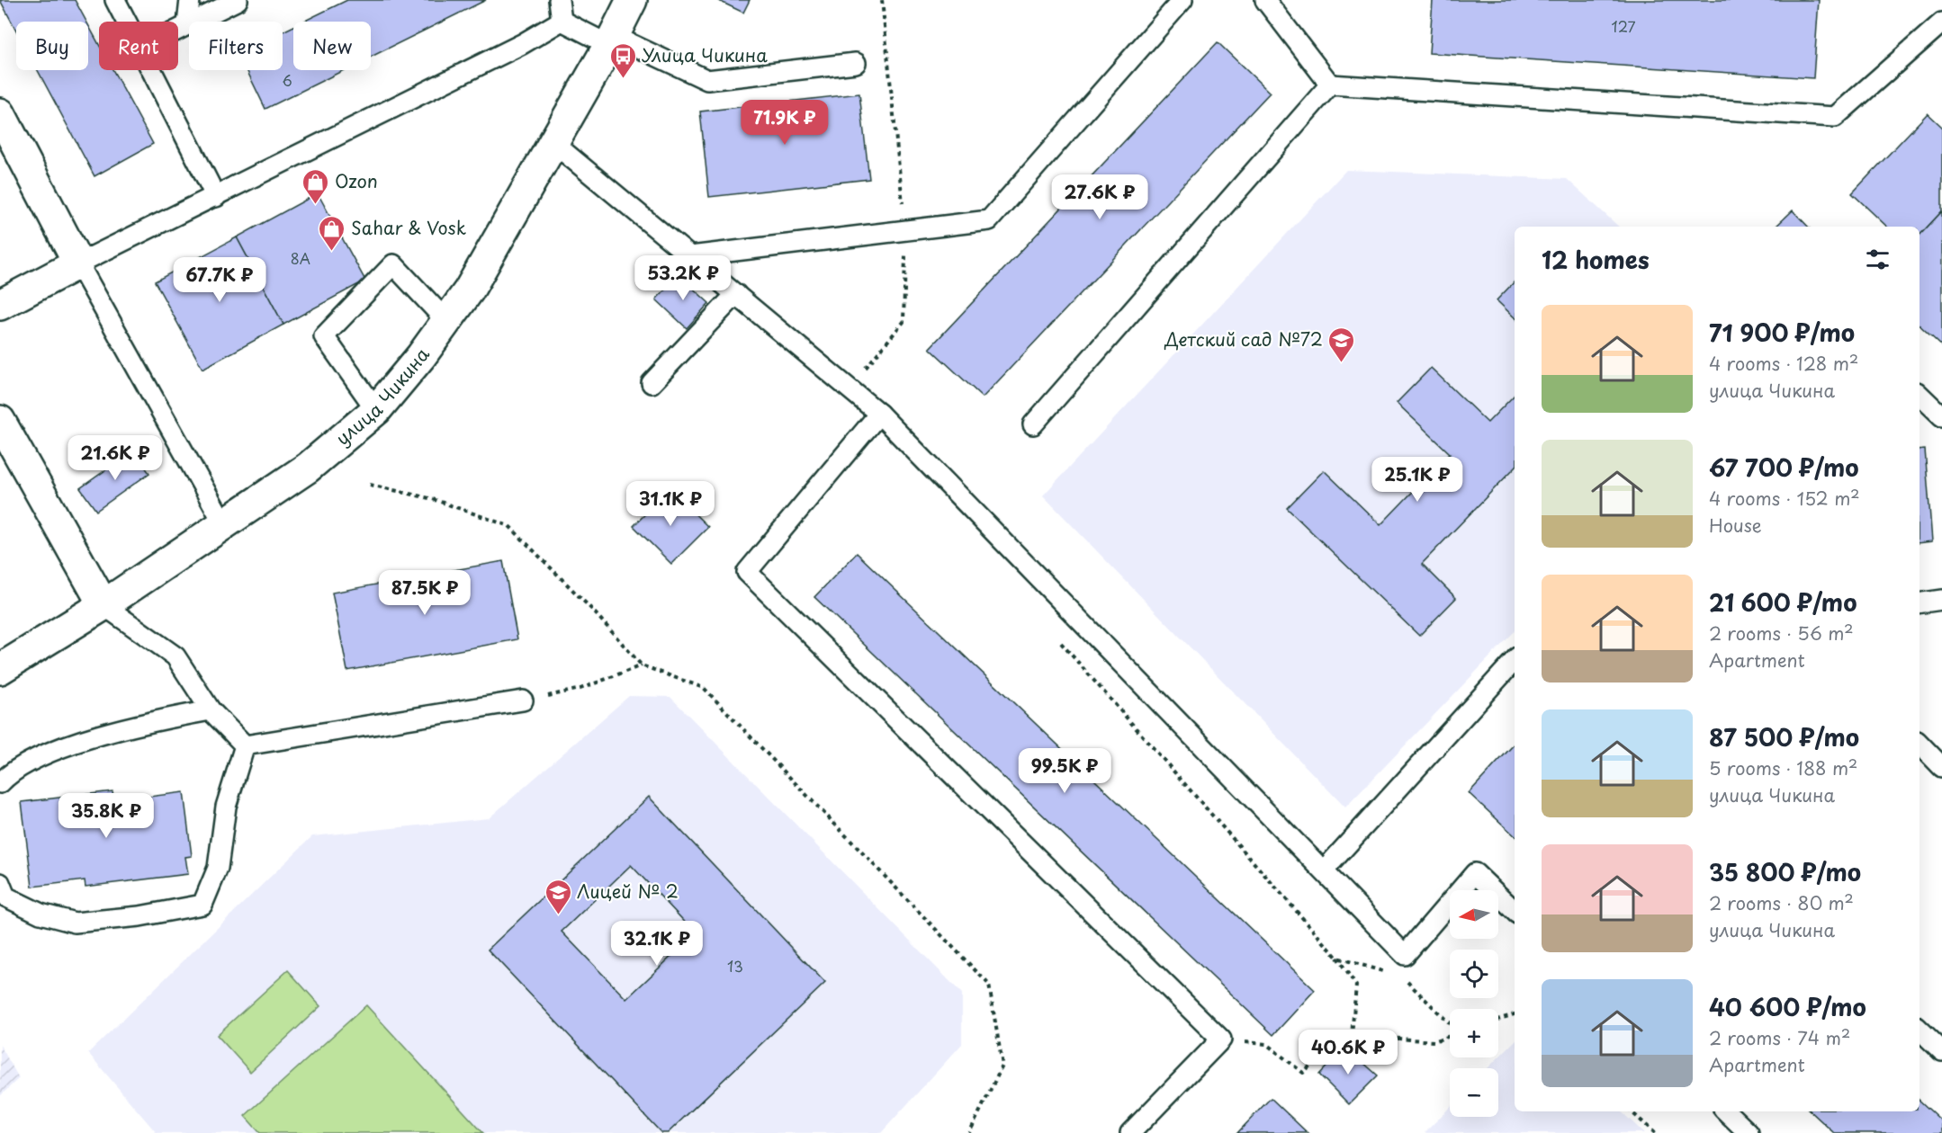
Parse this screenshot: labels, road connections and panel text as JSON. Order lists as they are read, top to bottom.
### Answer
{
  "streets": {
    "street": ["улица Чикина"]
  },
  "places": {
    "bus stop": ["Улица Чикина"],
    "shop": ["Ozon", "Sahar & Vosk"],
    "school or university": ["Детский сад №72", "Лицей № 2"]
  },
  "house_numbers": [
    "127",
    "6",
    "8А",
    "13"
  ],
  "north": "left",
  "page": {
    "chip": [
      "Buy",
      "Rent",
      "Filters",
      "New"
    ],
    "price": [
      "71.9K ₽",
      "27.6K ₽",
      "53.2K ₽",
      "67.7K ₽",
      "21.6K ₽",
      "25.1K ₽",
      "31.1K ₽",
      "87.5K ₽",
      "99.5K ₽",
      "35.8K ₽",
      "32.1K ₽",
      "40.6K ₽"
    ],
    "heading": "12 homes",
    "list": [
      {
        "name": "71 900 ₽/mo",
        "note": "4 rooms · 128 m² · улица Чикина"
      },
      {
        "name": "67 700 ₽/mo",
        "note": "4 rooms · 152 m² · House"
      },
      {
        "name": "21 600 ₽/mo",
        "note": "2 rooms · 56 m² · Apartment"
      },
      {
        "name": "87 500 ₽/mo",
        "note": "5 rooms · 188 m² · улица Чикина"
      },
      {
        "name": "35 800 ₽/mo",
        "note": "2 rooms · 80 m² · улица Чикина"
      },
      {
        "name": "40 600 ₽/mo",
        "note": "2 rooms · 74 m² · Apartment"
      }
    ],
    "map_buttons": ["+", "−"]
  }
}
